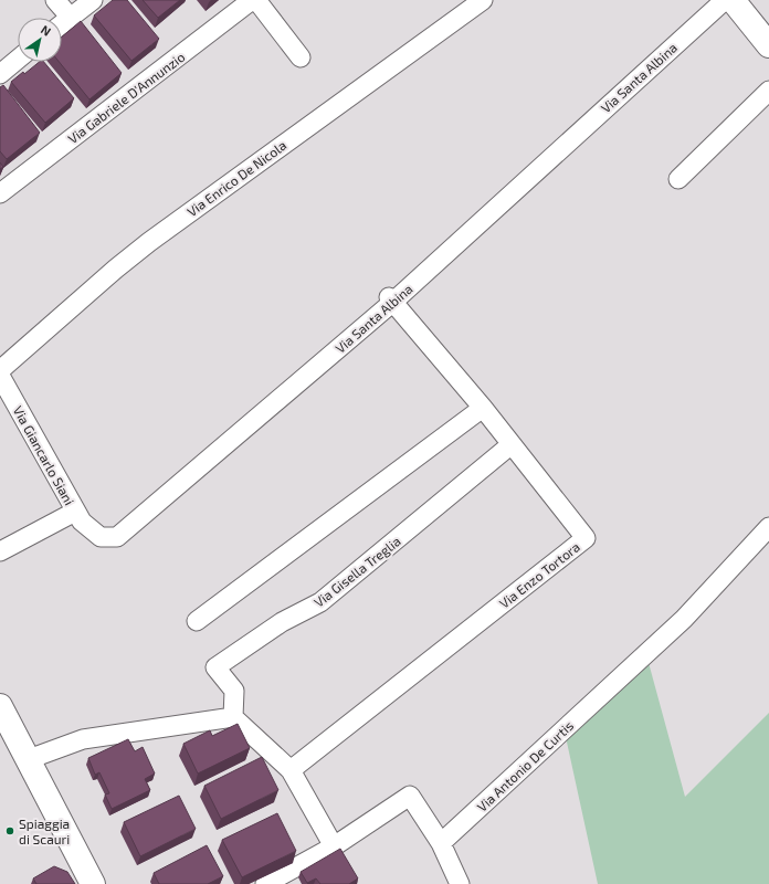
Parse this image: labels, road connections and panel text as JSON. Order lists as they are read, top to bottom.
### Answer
{
  "streets": {
    "street": [
      "Via Santa Albina",
      "Via Gabriele D'Annunzio",
      "Via Enrico De Nicola",
      "Via Giancarlo Siani",
      "Via Gisella Treglia",
      "Via Enzo Tortora",
      "Via Antonio De Curtis"
    ]
  },
  "crossings": [
    ["Via Santa Albina", "Via Giancarlo Siani"],
    ["Via Santa Albina", "Via Enzo Tortora"],
    ["Via Gisella Treglia", "Via Enzo Tortora"]
  ],
  "places": ["Spiaggia di Scauri"],
  "north": "top right"
}
